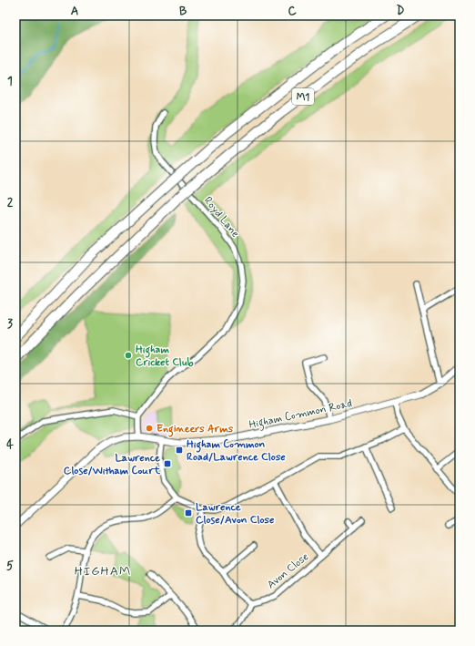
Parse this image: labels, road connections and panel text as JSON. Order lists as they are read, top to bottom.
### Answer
{
  "streets": {
    "highway": ["M1"],
    "street": ["Royd Lane", "Higham Common Road", "Avon Close"]
  },
  "districts": ["HIGHAM"],
  "places": {
    "other": ["Higham Cricket Club", "Engineers Arms"],
    "transit": ["Higham Common Road/Lawrence Close", "Lawrence Close/Witham Court", "Lawrence Close/Avon Close"]
  },
  "grid": {
    "columns": [
      "A",
      "B",
      "C",
      "D"
    ],
    "rows": [
      "1",
      "2",
      "3",
      "4",
      "5"
    ]
  }
}
